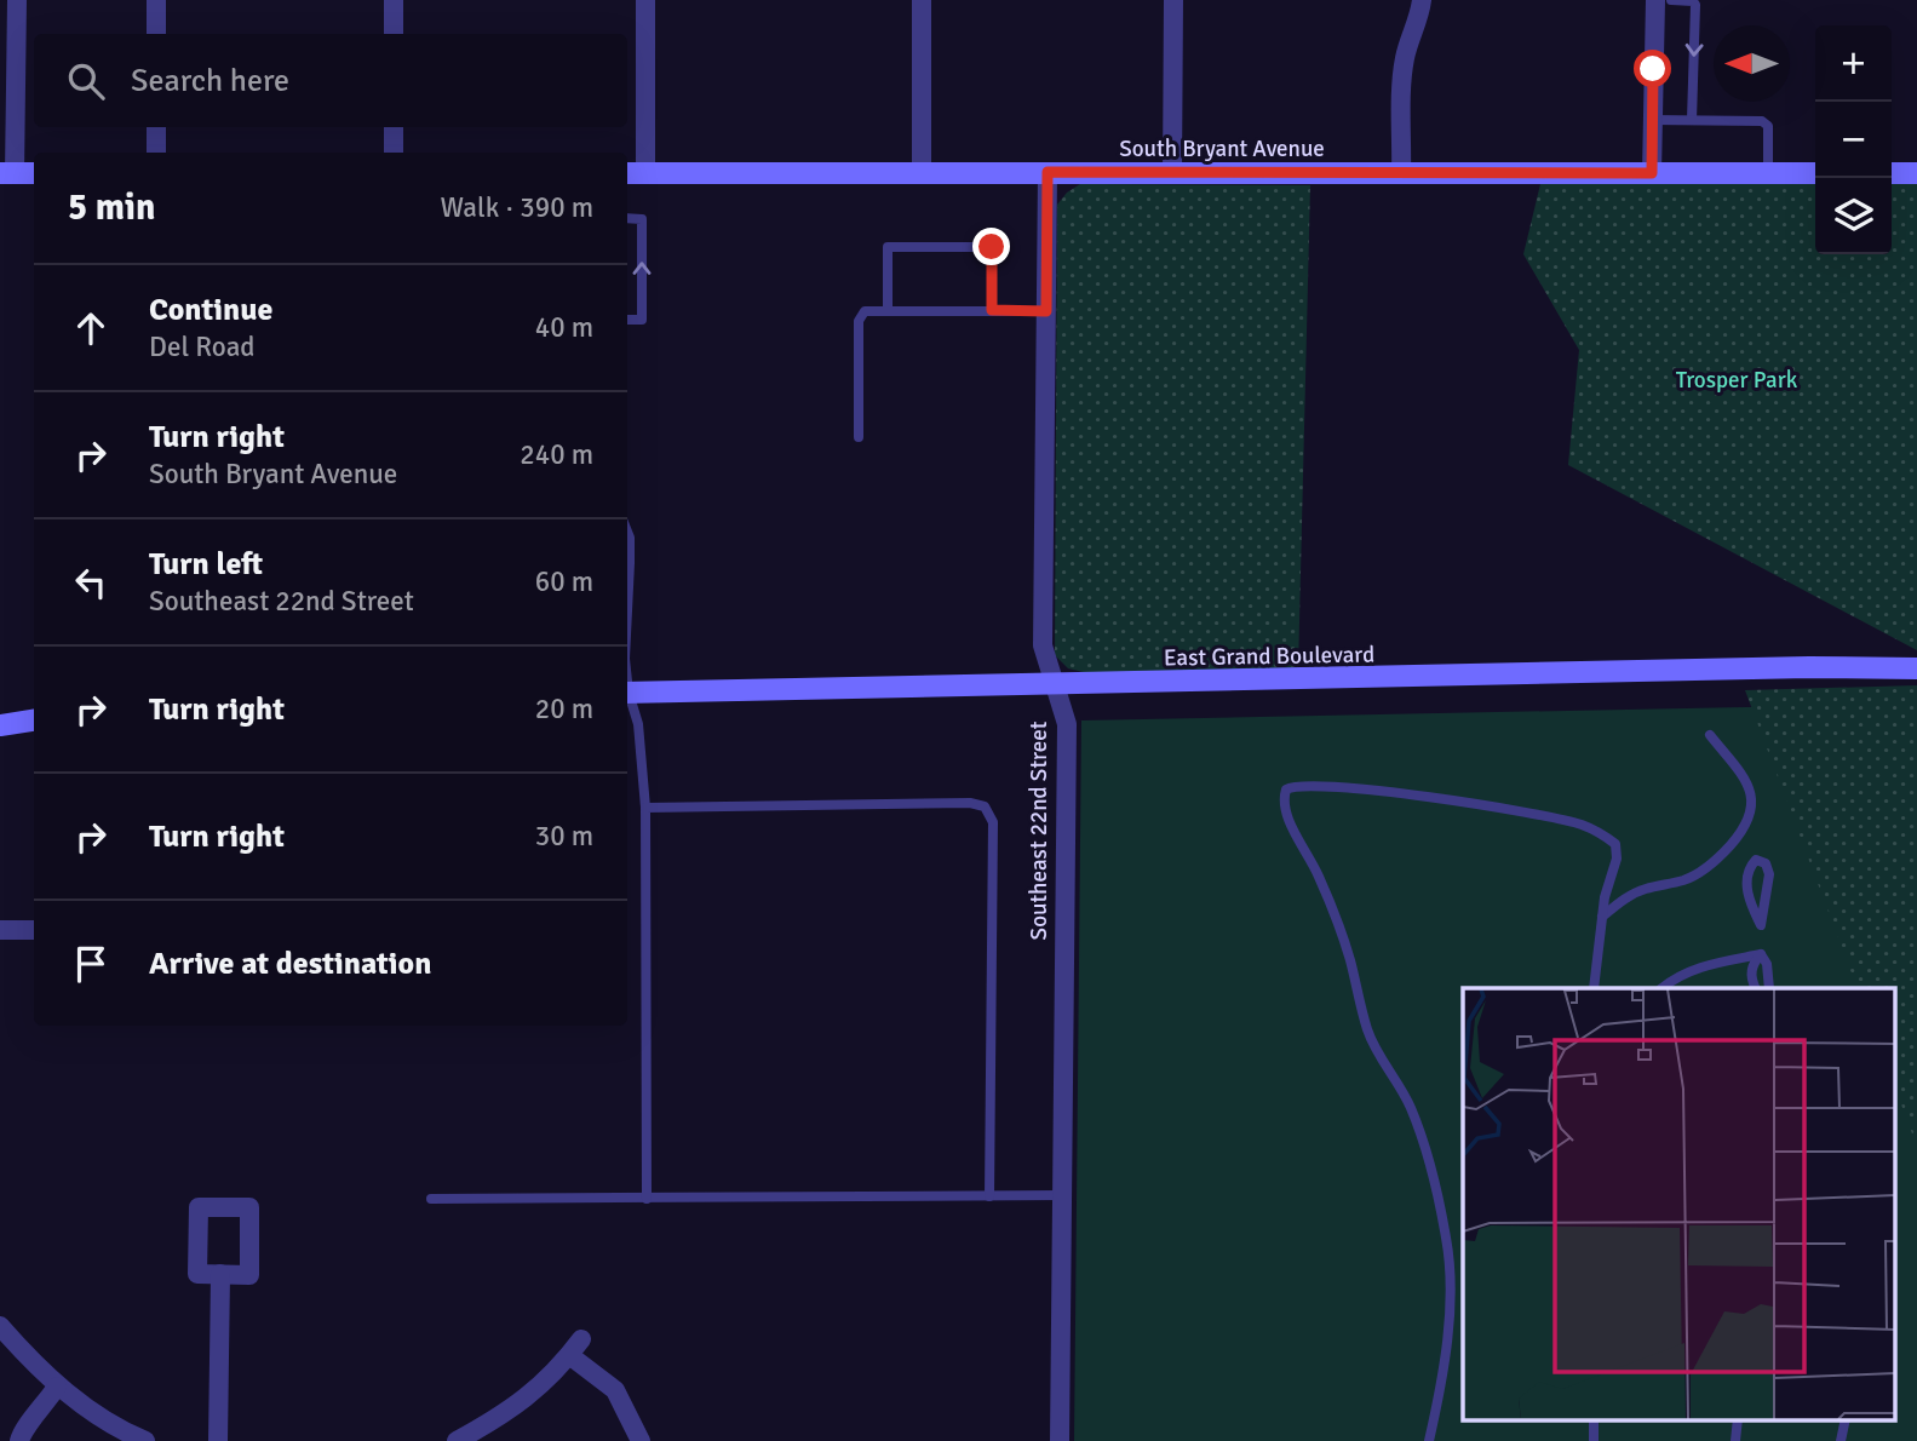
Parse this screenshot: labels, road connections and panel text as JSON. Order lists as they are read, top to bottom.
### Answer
{
  "streets": {
    "street": ["South Bryant Avenue", "East Grand Boulevard", "Southeast 22nd Street"]
  },
  "crossings": [
    ["South Bryant Avenue", "Southeast 22nd Street"],
    ["East Grand Boulevard", "Southeast 22nd Street"]
  ],
  "parks": ["Trosper Park"],
  "north": "left",
  "page": {
    "map_buttons": ["+", "−"],
    "search": "Search here",
    "heading": ["5 min", "Walk · 390 m"],
    "list": [
      ["Continue", "Del Road", "40 m"],
      ["Turn right", "South Bryant Avenue", "240 m"],
      ["Turn left", "Southeast 22nd Street", "60 m"],
      ["Turn right", "20 m"],
      ["Turn right", "30 m"],
      "Arrive at destination"
    ]
  }
}
